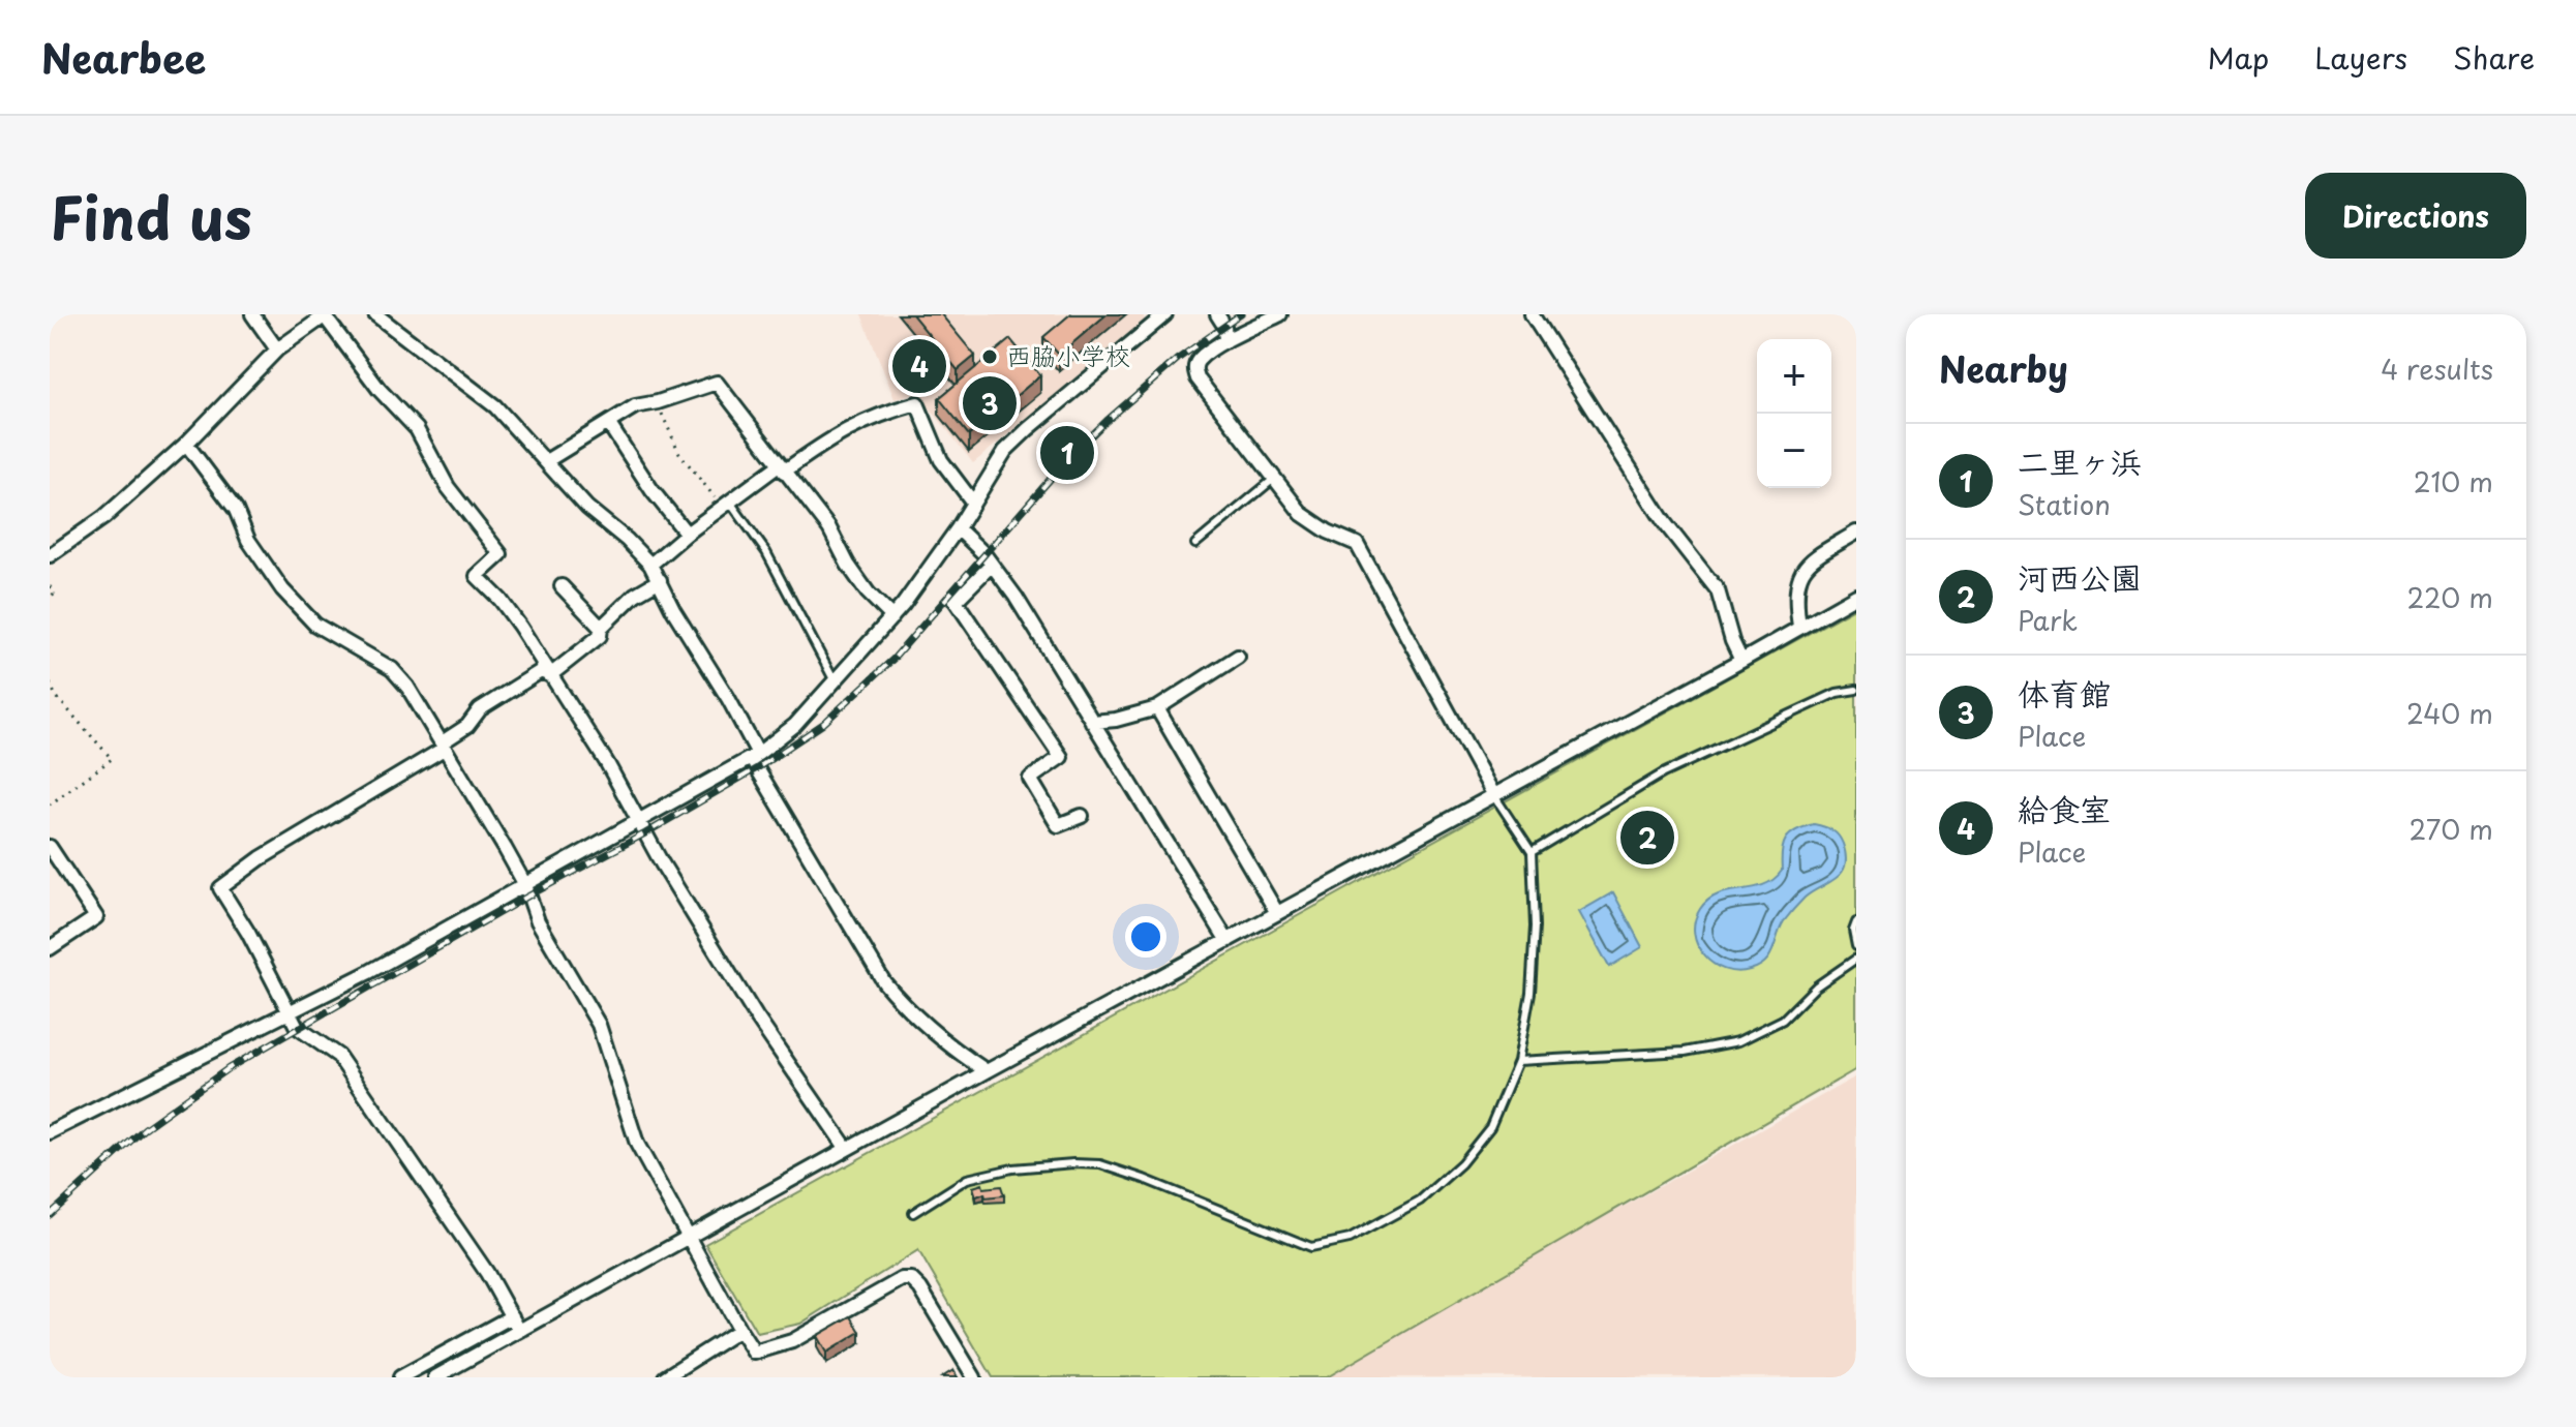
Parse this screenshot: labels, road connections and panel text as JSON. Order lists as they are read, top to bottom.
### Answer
{
  "places": ["西脇小学校"],
  "page": {
    "header": "Nearbee",
    "nav": ["Map", "Layers", "Share"],
    "title": "Find us",
    "buttons": "Directions",
    "heading": ["Nearby", "4 results"],
    "pins": [
      "4",
      "3",
      "1",
      "2"
    ],
    "map_buttons": ["+", "−"],
    "list": [
      {
        "mark": "1",
        "name": "二里ヶ浜",
        "note": "Station",
        "value": "210 m"
      },
      {
        "mark": "2",
        "name": "河西公園",
        "note": "Park",
        "value": "220 m"
      },
      {
        "mark": "3",
        "name": "体育館",
        "note": "Place",
        "value": "240 m"
      },
      {
        "mark": "4",
        "name": "給食室",
        "note": "Place",
        "value": "270 m"
      }
    ]
  }
}
